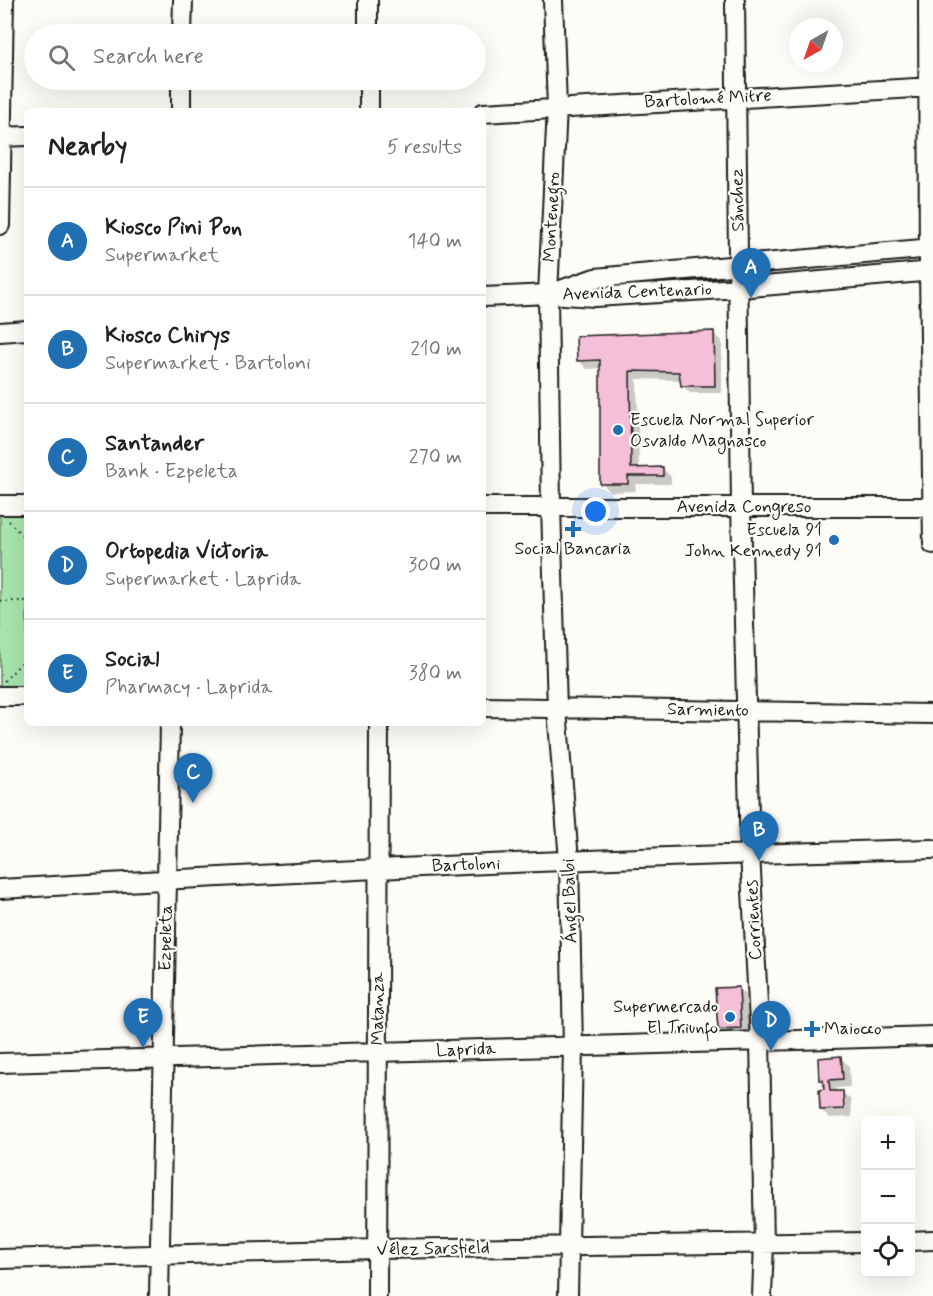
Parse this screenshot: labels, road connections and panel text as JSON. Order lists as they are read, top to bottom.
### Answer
{
  "streets": {
    "street": [
      "Bartolomé Mitre",
      "Sánchez",
      "Montenegro",
      "Avenida Centenario",
      "Avenida Congreso",
      "Sarmiento",
      "Bartoloni",
      "Ángel Balbi",
      "Corrientes",
      "Ezpeleta",
      "Matanza",
      "Laprida",
      "Vélez Sarsfield"
    ]
  },
  "crossings": [
    ["Bartolomé Mitre", "Sánchez"],
    ["Bartolomé Mitre", "Montenegro"],
    ["Sánchez", "Avenida Centenario"],
    ["Sánchez", "Avenida Congreso"],
    ["Sánchez", "Corrientes"],
    ["Montenegro", "Avenida Centenario"],
    ["Montenegro", "Avenida Congreso"],
    ["Montenegro", "Ángel Balbi"],
    ["Avenida Congreso", "Ángel Balbi"],
    ["Avenida Congreso", "Corrientes"],
    ["Sarmiento", "Ángel Balbi"],
    ["Sarmiento", "Corrientes"],
    ["Bartoloni", "Ángel Balbi"],
    ["Bartoloni", "Corrientes"],
    ["Bartoloni", "Ezpeleta"],
    ["Bartoloni", "Matanza"],
    ["Ángel Balbi", "Laprida"],
    ["Ángel Balbi", "Vélez Sarsfield"],
    ["Corrientes", "Laprida"],
    ["Corrientes", "Vélez Sarsfield"],
    ["Ezpeleta", "Laprida"],
    ["Ezpeleta", "Vélez Sarsfield"],
    ["Matanza", "Laprida"],
    ["Matanza", "Vélez Sarsfield"]
  ],
  "places": {
    "other": ["Escuela Normal Superior Osvaldo Magnasco", "Escuela 91 John Kennedy 91", "Supermercado El Triunfo"],
    "health": ["Social Bancaria", "Maiocco"]
  },
  "north": "bottom left",
  "page": {
    "search": "Search here",
    "heading": ["Nearby", "5 results"],
    "list": [
      {
        "mark": "A",
        "name": "Kiosco Pini Pon",
        "note": "Supermarket",
        "value": "140 m"
      },
      {
        "mark": "B",
        "name": "Kiosco Chirys",
        "note": "Supermarket · Bartoloni",
        "value": "210 m"
      },
      {
        "mark": "C",
        "name": "Santander",
        "note": "Bank · Ezpeleta",
        "value": "270 m"
      },
      {
        "mark": "D",
        "name": "Ortopedia Victoria",
        "note": "Supermarket · Laprida",
        "value": "300 m"
      },
      {
        "mark": "E",
        "name": "Social",
        "note": "Pharmacy · Laprida",
        "value": "380 m"
      }
    ],
    "pins": [
      "A",
      "C",
      "B",
      "E",
      "D"
    ],
    "map_buttons": ["+", "−"]
  }
}
